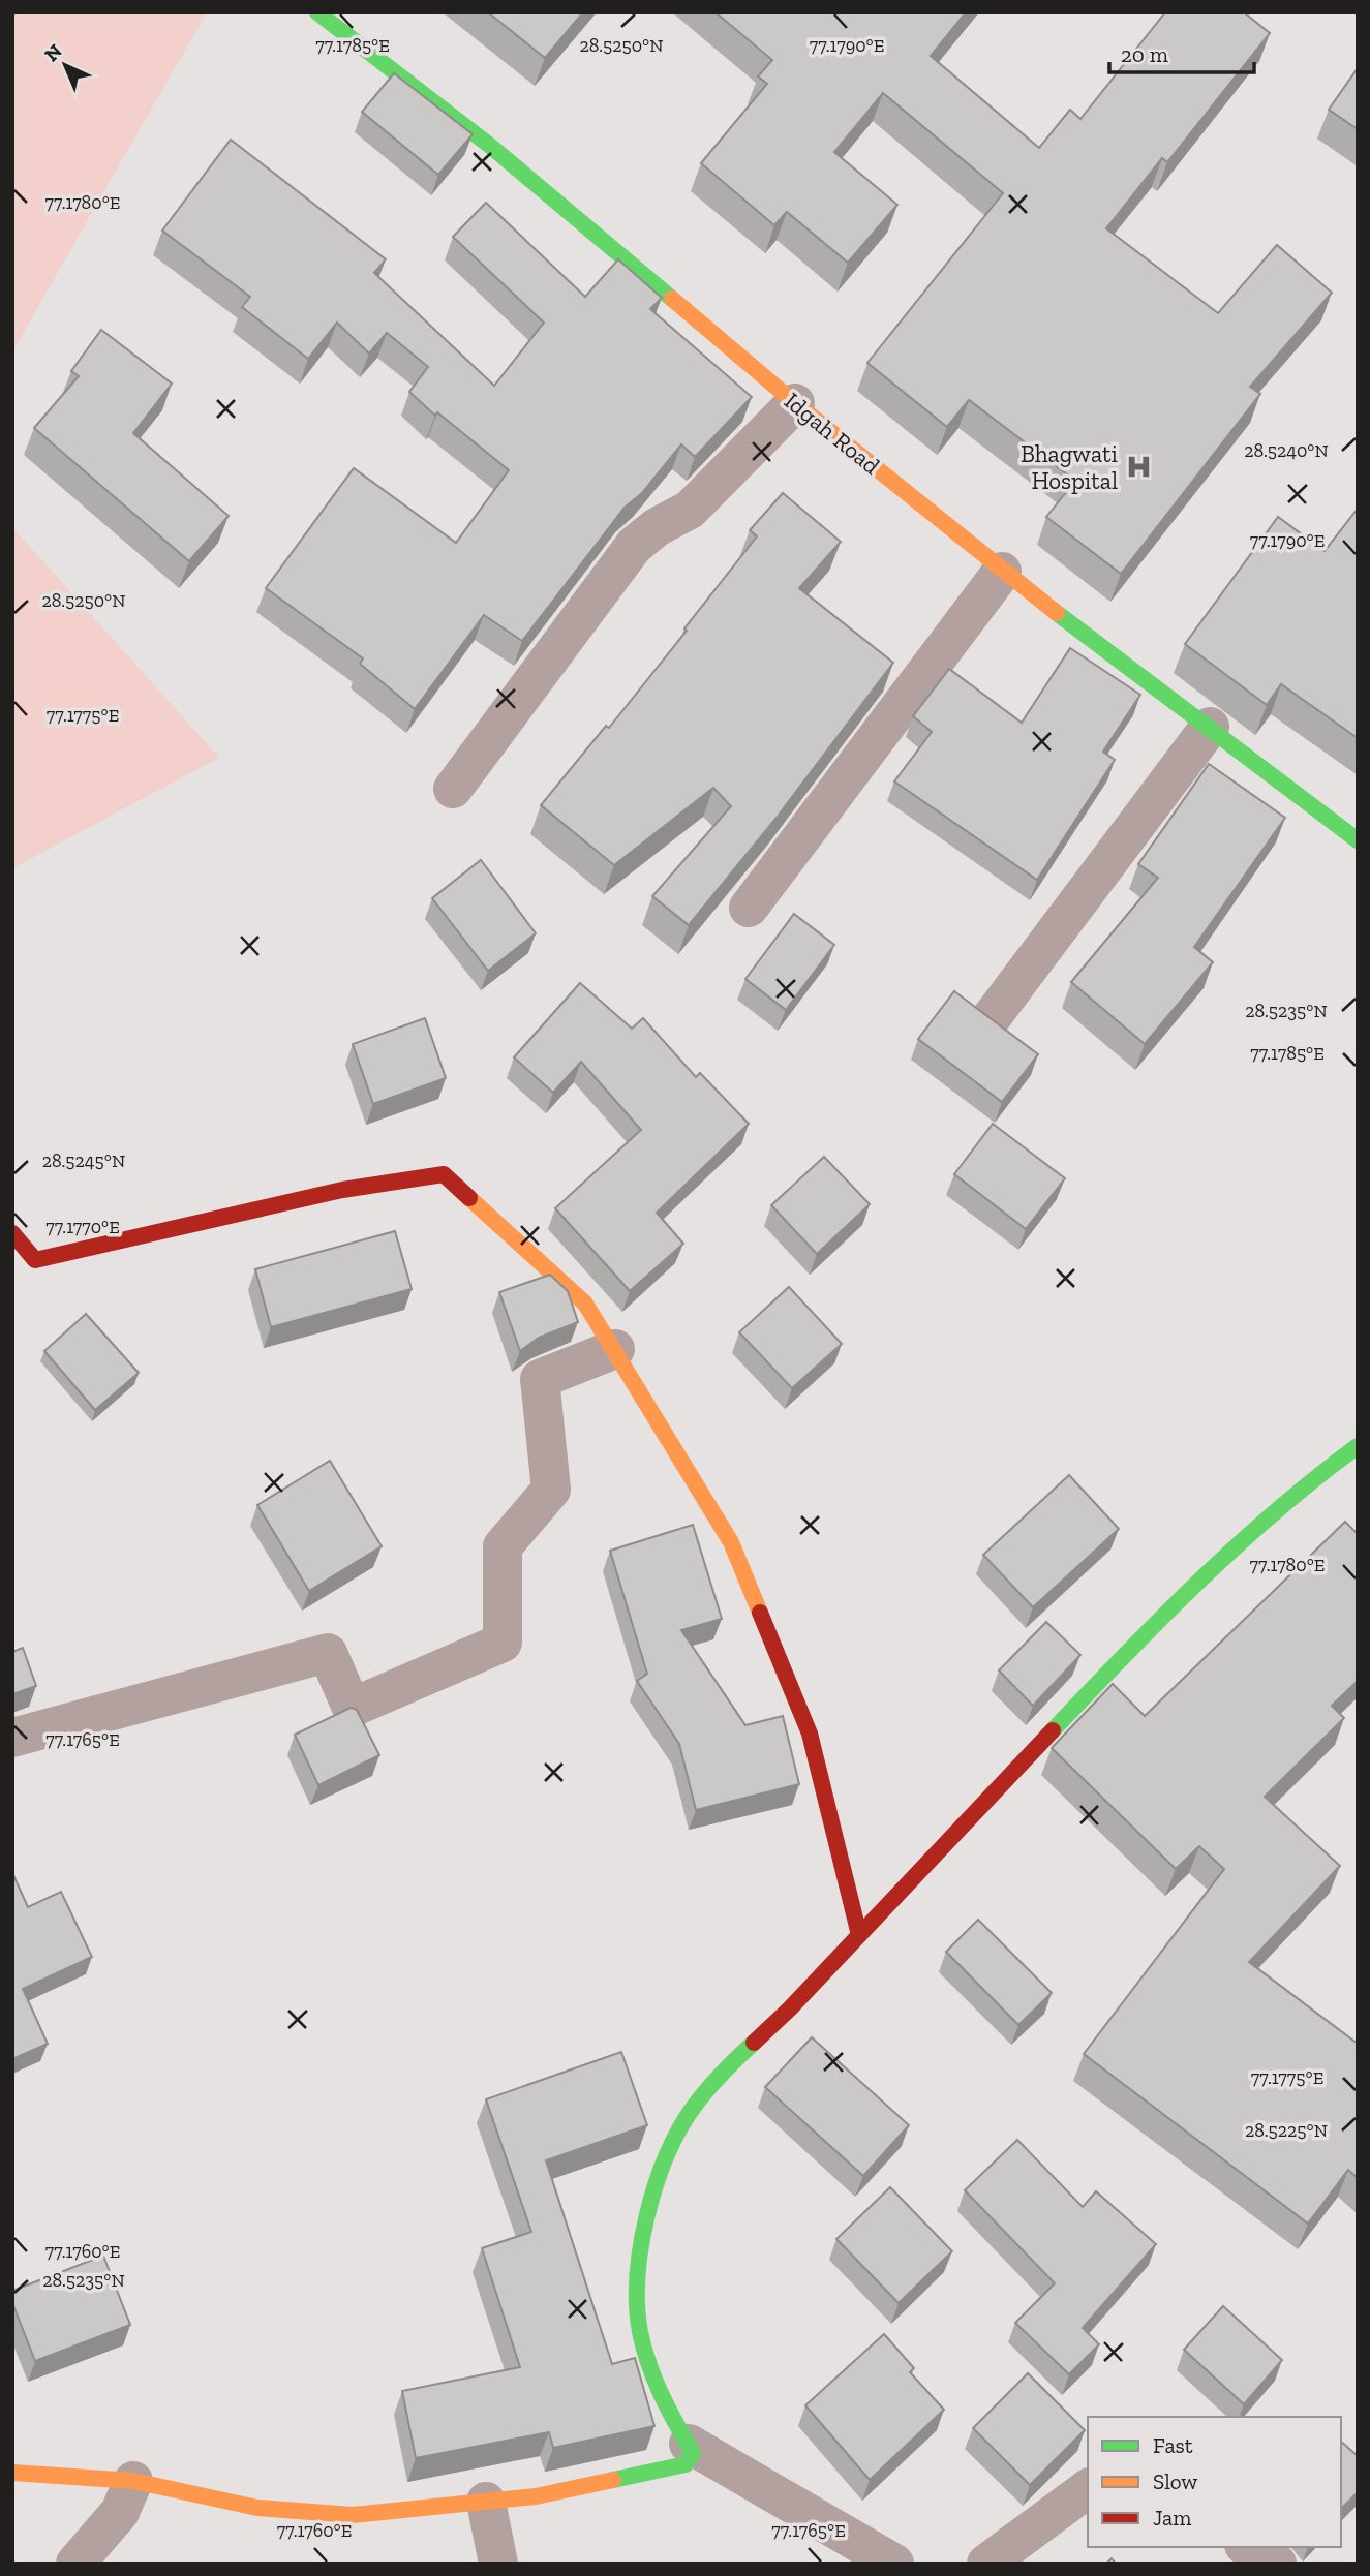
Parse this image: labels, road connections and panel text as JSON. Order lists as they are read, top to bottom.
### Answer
{
  "streets": {
    "street": ["Idgah Road"]
  },
  "places": {
    "hospital": ["Bhagwati Hospital"]
  },
  "legend": ["Fast", "Slow", "Jam"],
  "scale_bar": "20 m",
  "north": "top left",
  "coordinates": [
    "28.5250°N",
    "77.1785°E",
    "77.1790°E",
    "77.1780°E",
    "28.5240°N",
    "77.1775°E",
    "28.5235°N",
    "28.5245°N",
    "77.1770°E",
    "77.1765°E",
    "28.5225°N",
    "77.1760°E"
  ]
}
